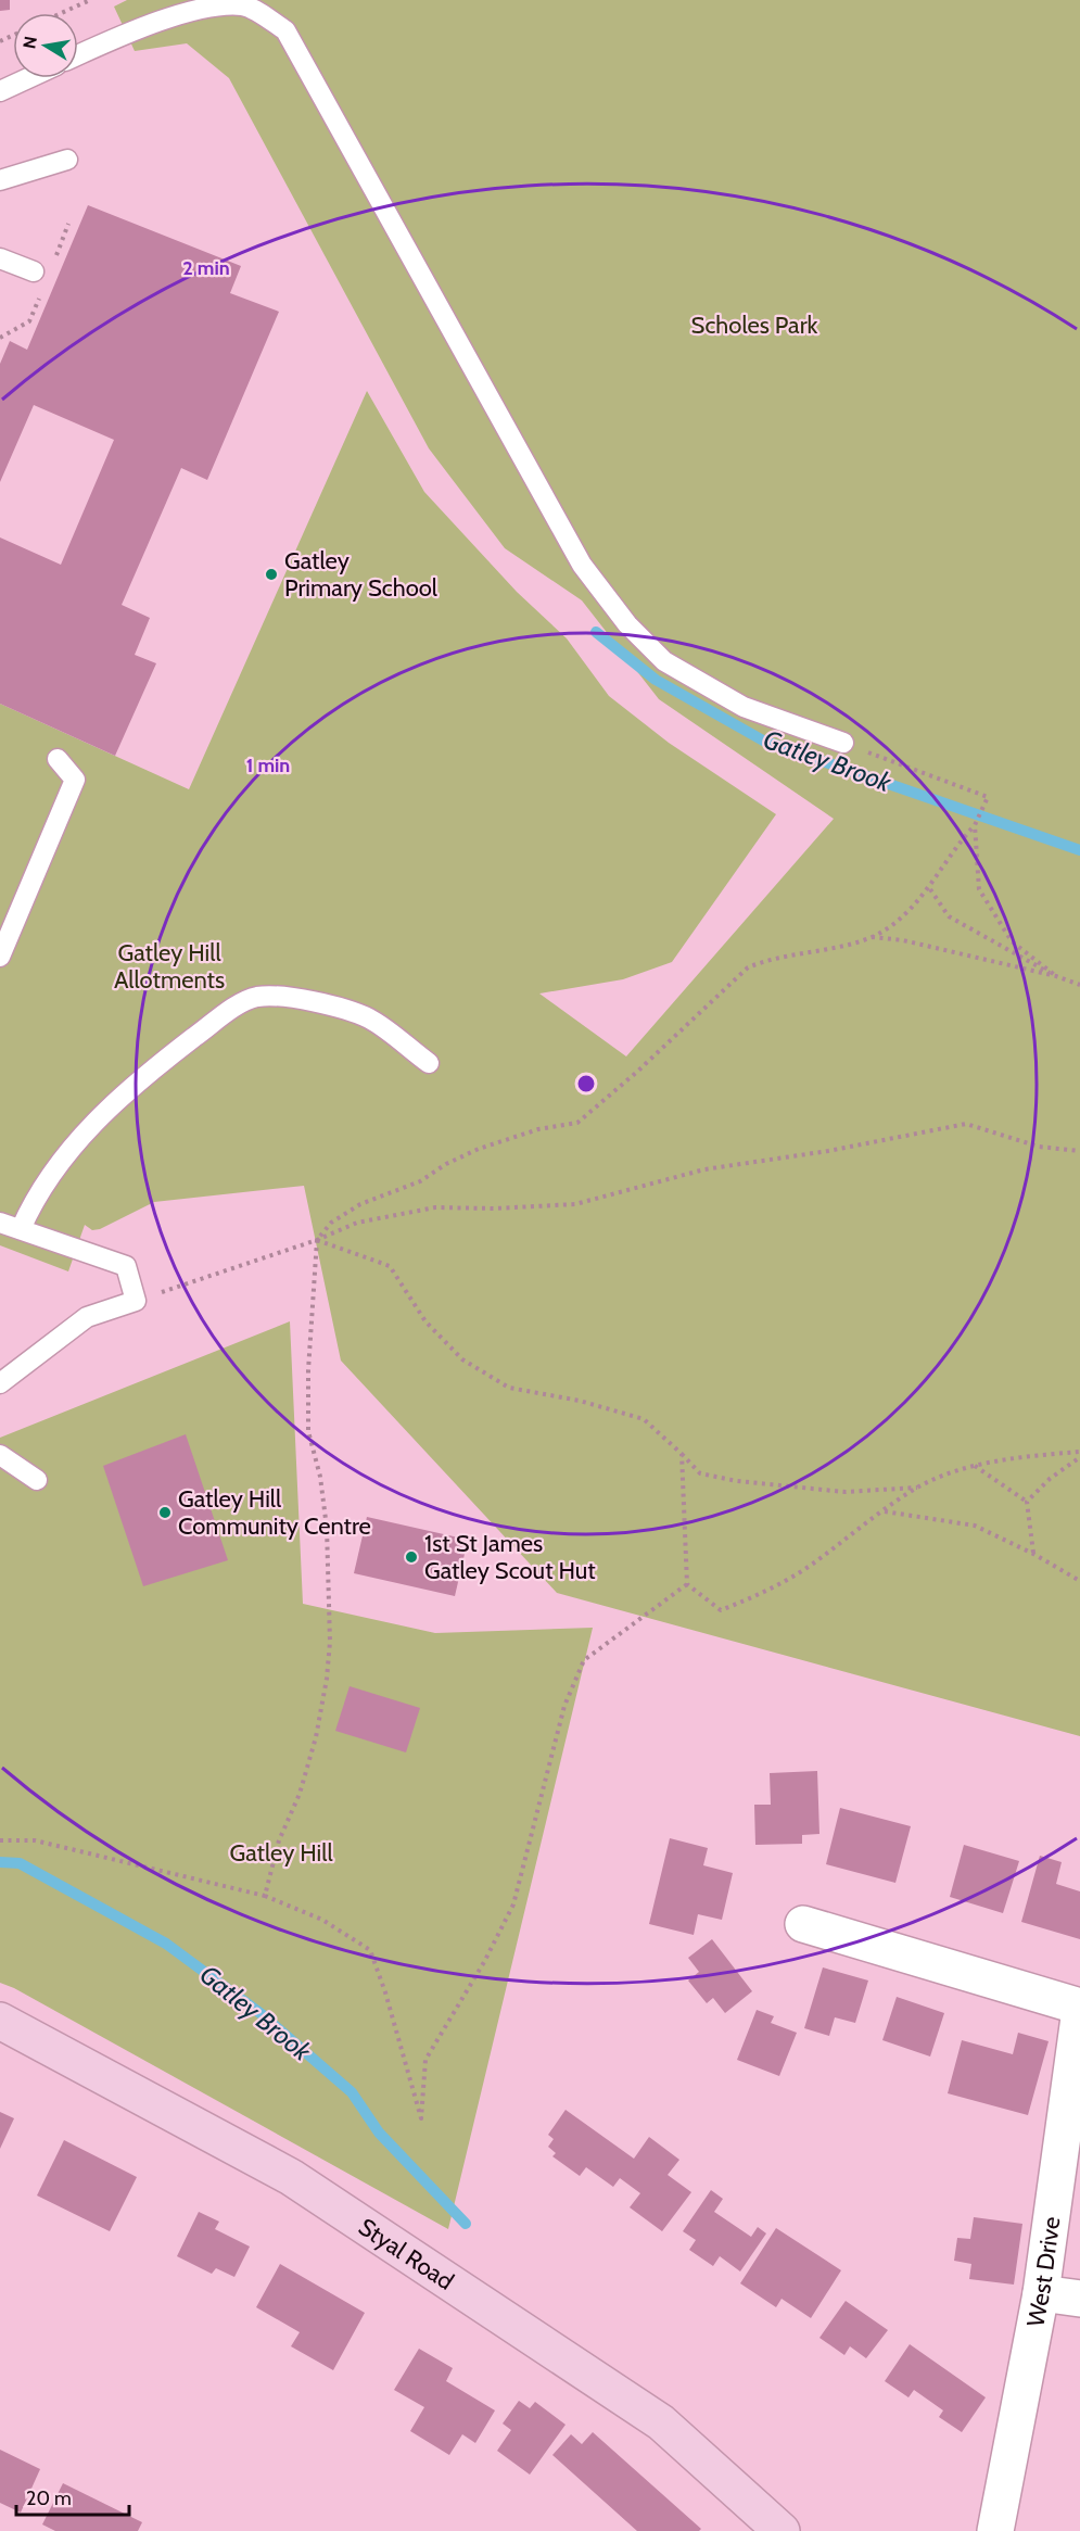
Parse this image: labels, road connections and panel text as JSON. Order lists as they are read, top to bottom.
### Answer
{
  "streets": {
    "main road": ["Styal Road"],
    "street": ["West Drive"]
  },
  "water": ["Gatley Brook"],
  "parks": ["Scholes Park", "Gatley Hill Allotments", "Gatley Hill"],
  "places": ["Gatley Primary School", "Gatley Hill Community Centre", "1st St James Gatley Scout Hut"],
  "scale_bar": "20 m",
  "north": "left",
  "rings": ["2 min", "1 min"]
}
